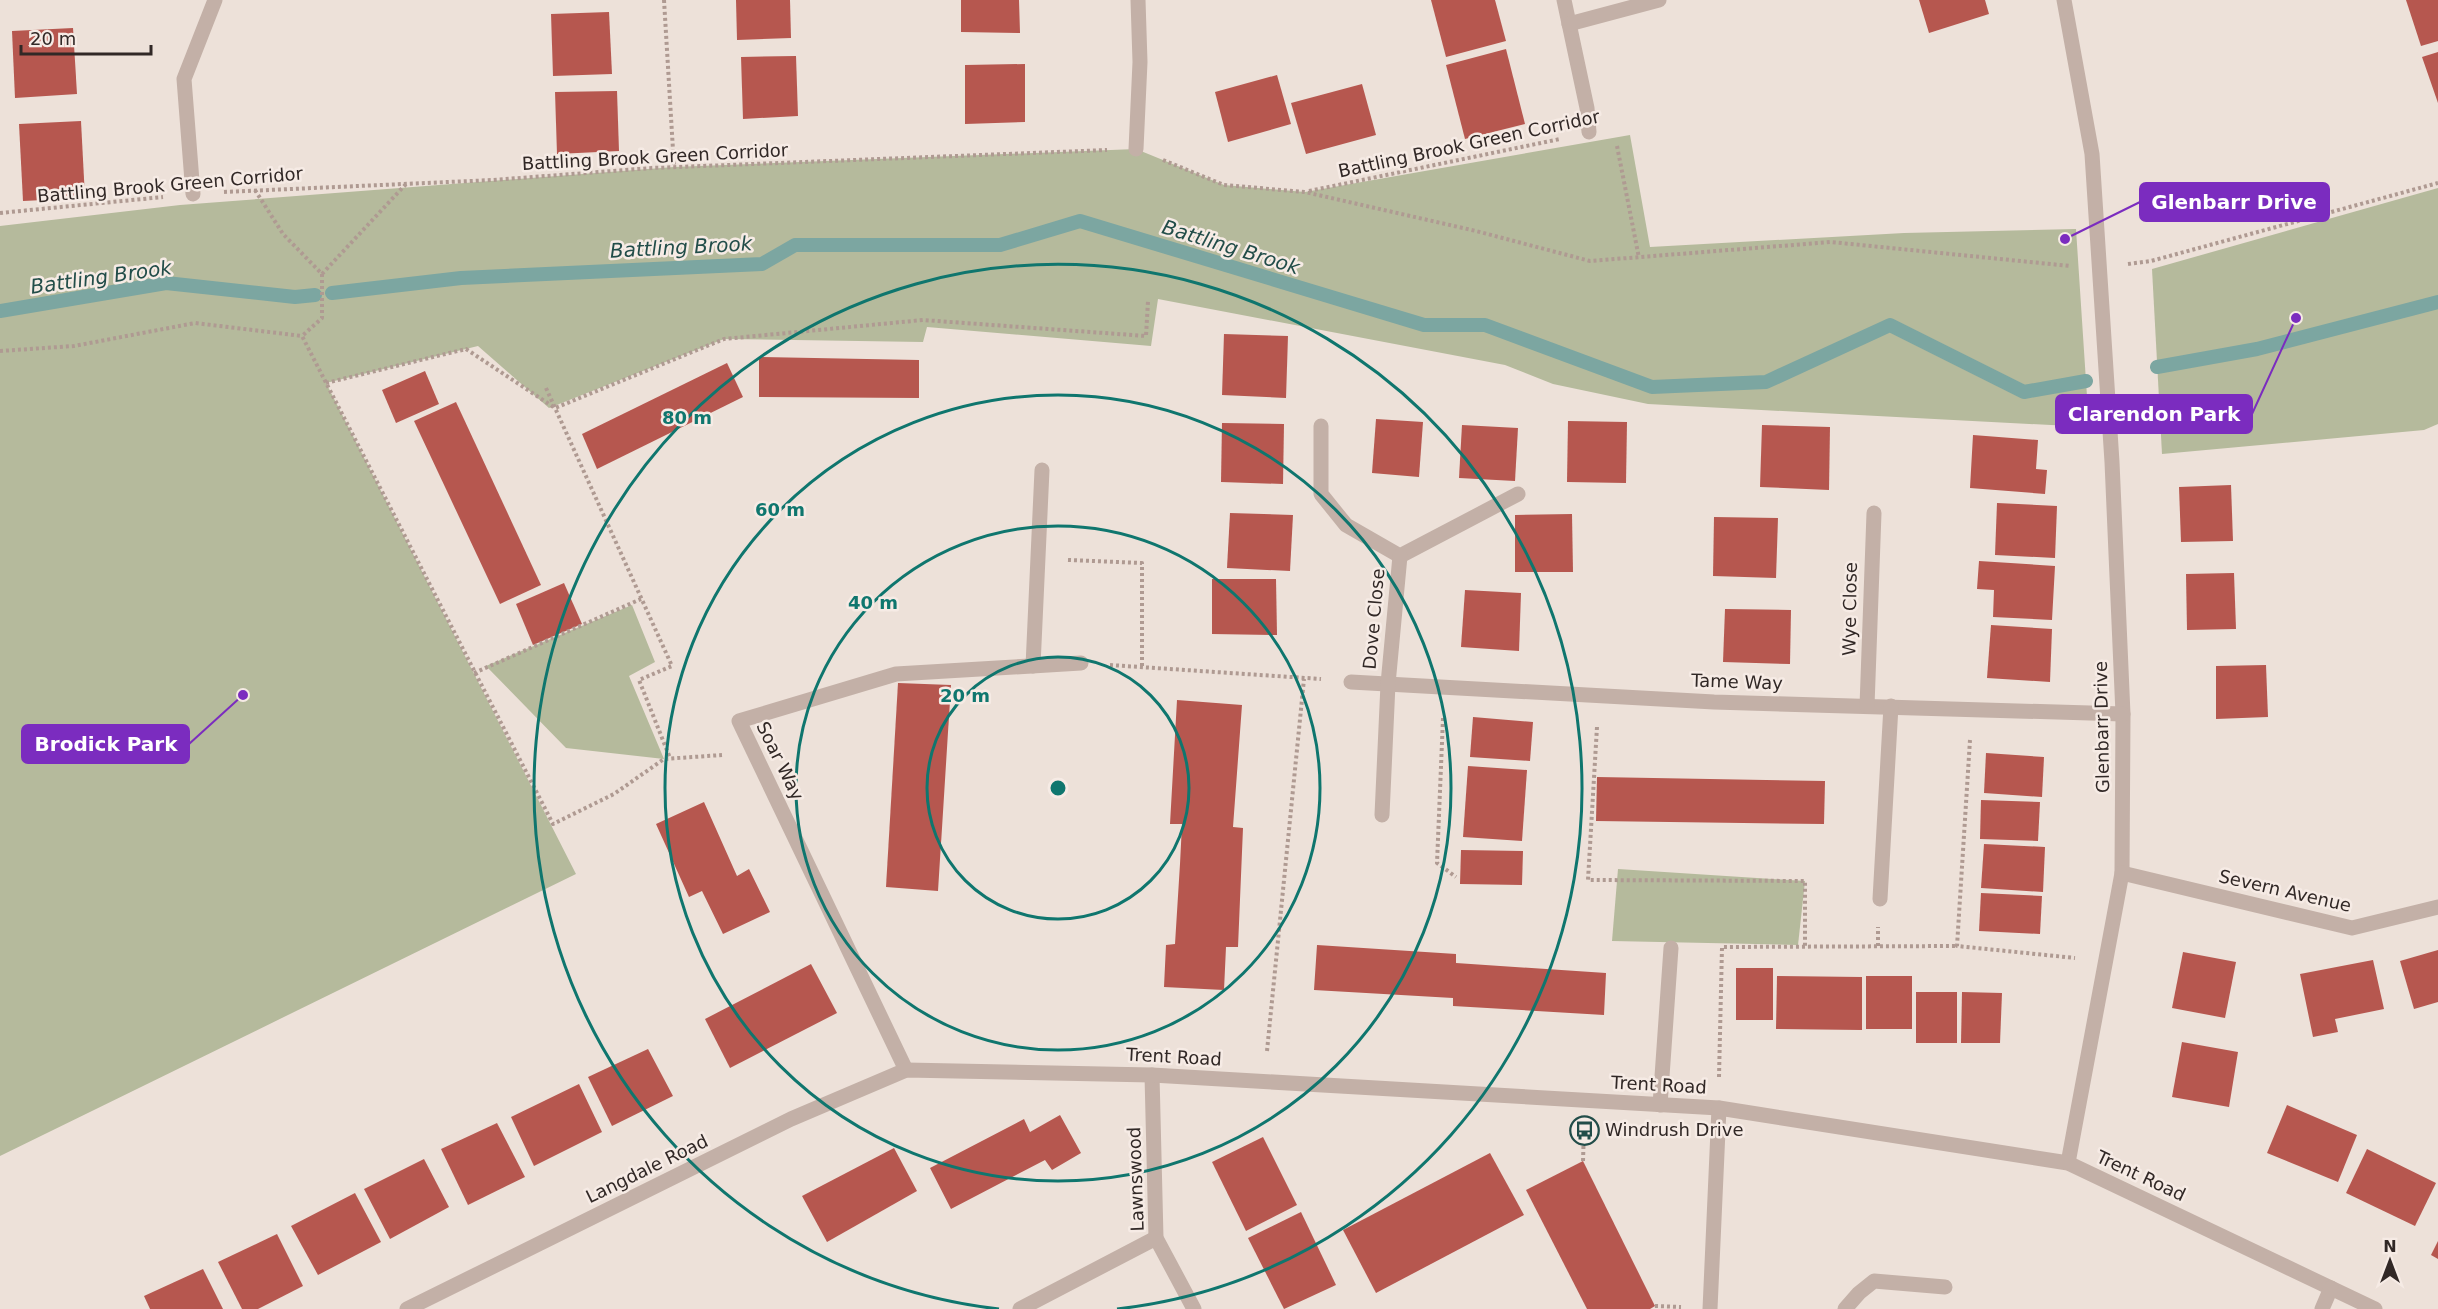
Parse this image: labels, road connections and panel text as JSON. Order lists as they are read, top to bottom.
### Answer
{
  "streets": {
    "street": [
      "Wye Close",
      "Dove Close",
      "Tame Way",
      "Glenbarr Drive",
      "Soar Way",
      "Severn Avenue",
      "Trent Road",
      "Langdale Road",
      "Lawnswood"
    ],
    "path": ["Battling Brook Green Corridor"]
  },
  "crossings": [
    ["Battling Brook Green Corridor", "Glenbarr Drive"],
    ["Wye Close", "Tame Way"],
    ["Dove Close", "Tame Way"],
    ["Tame Way", "Glenbarr Drive"],
    ["Glenbarr Drive", "Severn Avenue"],
    ["Glenbarr Drive", "Trent Road"],
    ["Soar Way", "Trent Road"],
    ["Soar Way", "Langdale Road"],
    ["Trent Road", "Langdale Road"],
    ["Trent Road", "Lawnswood"]
  ],
  "water": ["Battling Brook"],
  "places": {
    "other": ["Glenbarr Drive", "Clarendon Park", "Brodick Park"],
    "bus stop": ["Windrush Drive"]
  },
  "scale_bar": "20 m",
  "north": "top",
  "rings": [
    "80 m",
    "60 m",
    "40 m",
    "20 m"
  ]
}
